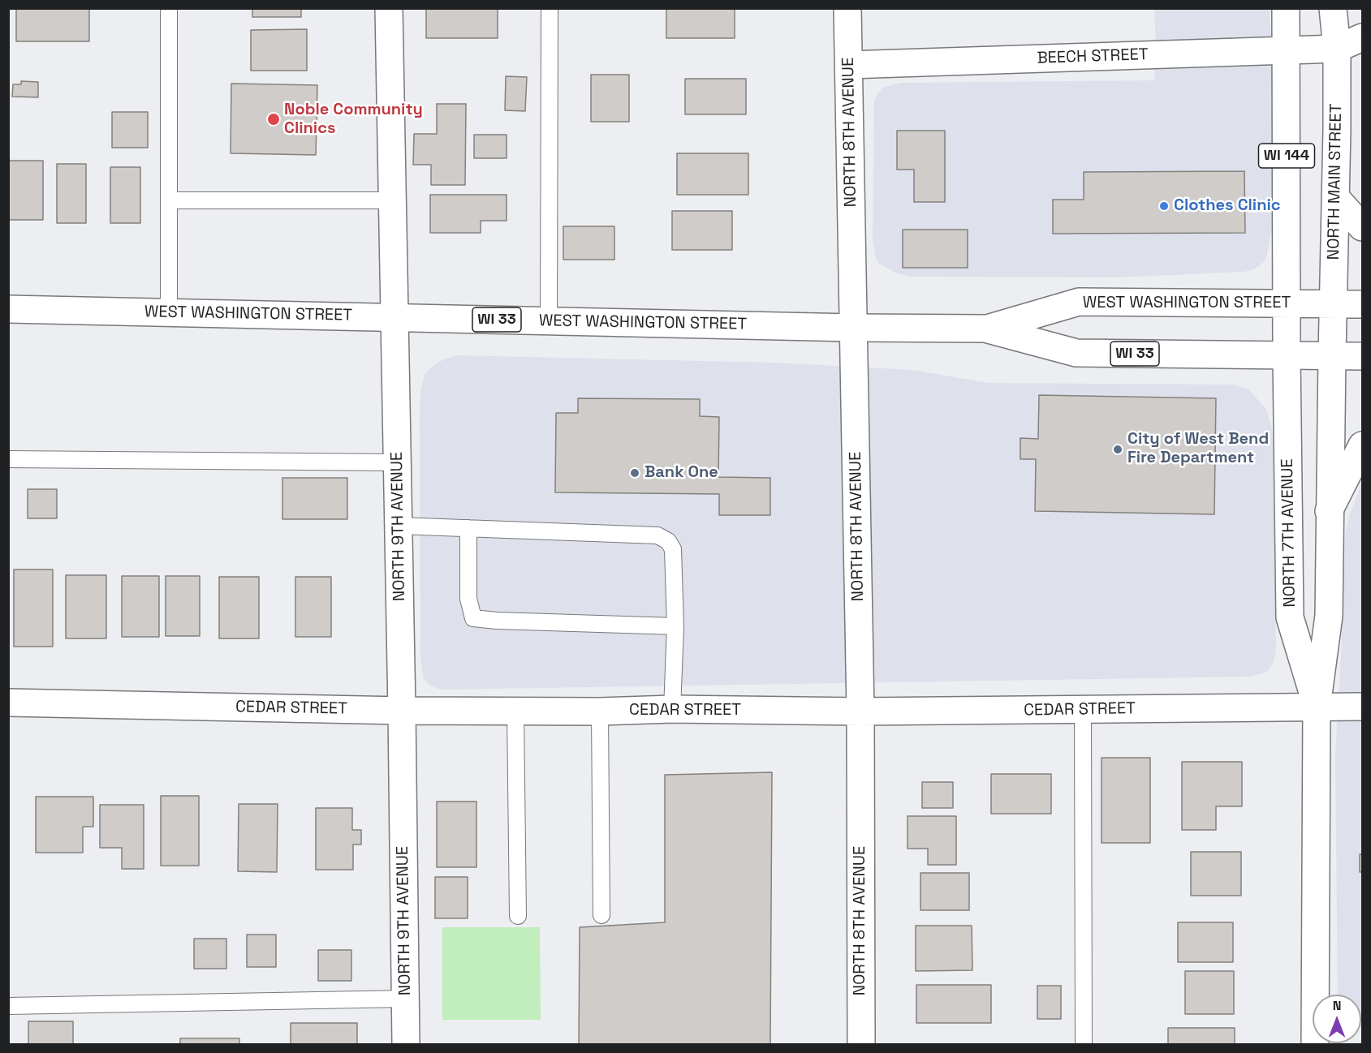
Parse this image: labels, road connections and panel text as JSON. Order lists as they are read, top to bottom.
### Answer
{
  "streets": {
    "street": [
      "BEECH STREET",
      "NORTH 8TH AVENUE",
      "WI 144",
      "NORTH MAIN STREET",
      "WEST WASHINGTON STREET",
      "WI 33",
      "NORTH 9TH AVENUE",
      "NORTH 7TH AVENUE",
      "CEDAR STREET"
    ]
  },
  "crossings": [
    ["BEECH STREET", "NORTH 8TH AVENUE"],
    ["BEECH STREET", "WI 144"],
    ["BEECH STREET", "NORTH MAIN STREET"],
    ["NORTH 8TH AVENUE", "WEST WASHINGTON STREET"],
    ["NORTH 8TH AVENUE", "CEDAR STREET"],
    ["WI 144", "WEST WASHINGTON STREET"],
    ["NORTH MAIN STREET", "WEST WASHINGTON STREET"],
    ["NORTH MAIN STREET", "NORTH 7TH AVENUE"],
    ["WEST WASHINGTON STREET", "NORTH 9TH AVENUE"],
    ["WEST WASHINGTON STREET", "NORTH 7TH AVENUE"],
    ["NORTH 9TH AVENUE", "CEDAR STREET"],
    ["NORTH 7TH AVENUE", "CEDAR STREET"]
  ],
  "places": [
    "Noble Community Clinics",
    "Clothes Clinic",
    "City of West Bend Fire Department",
    "Bank One"
  ],
  "north": "top"
}
